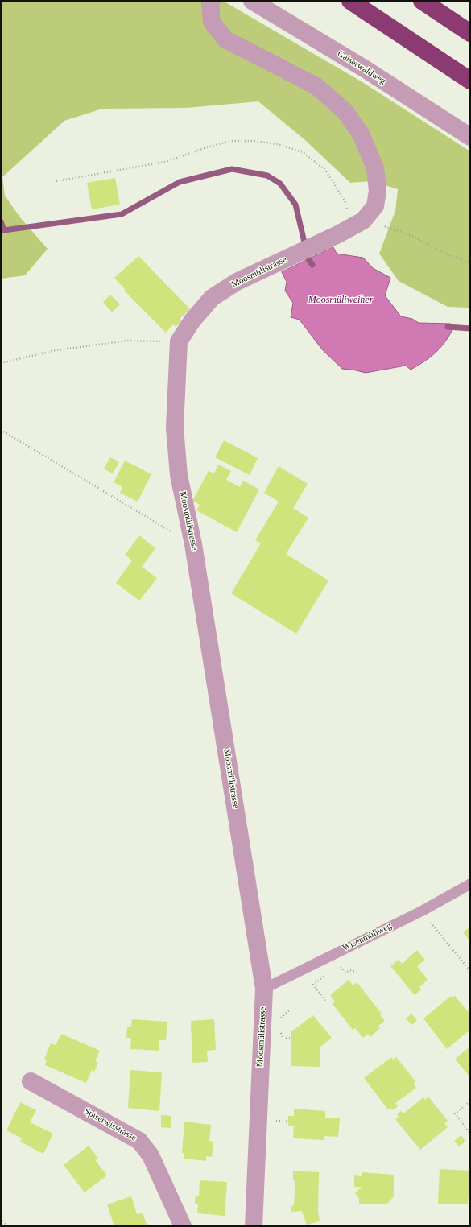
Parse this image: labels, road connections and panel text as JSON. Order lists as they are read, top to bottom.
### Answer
{
  "streets": {
    "street": ["Gaiserwaldweg", "Moosmülistrasse", "Spiserwisstrasse"],
    "lane": ["Wisenmüliweg"]
  },
  "crossings": [
    ["Moosmülistrasse", "Wisenmüliweg"]
  ],
  "water": ["Moosmüliweiher"]
}
